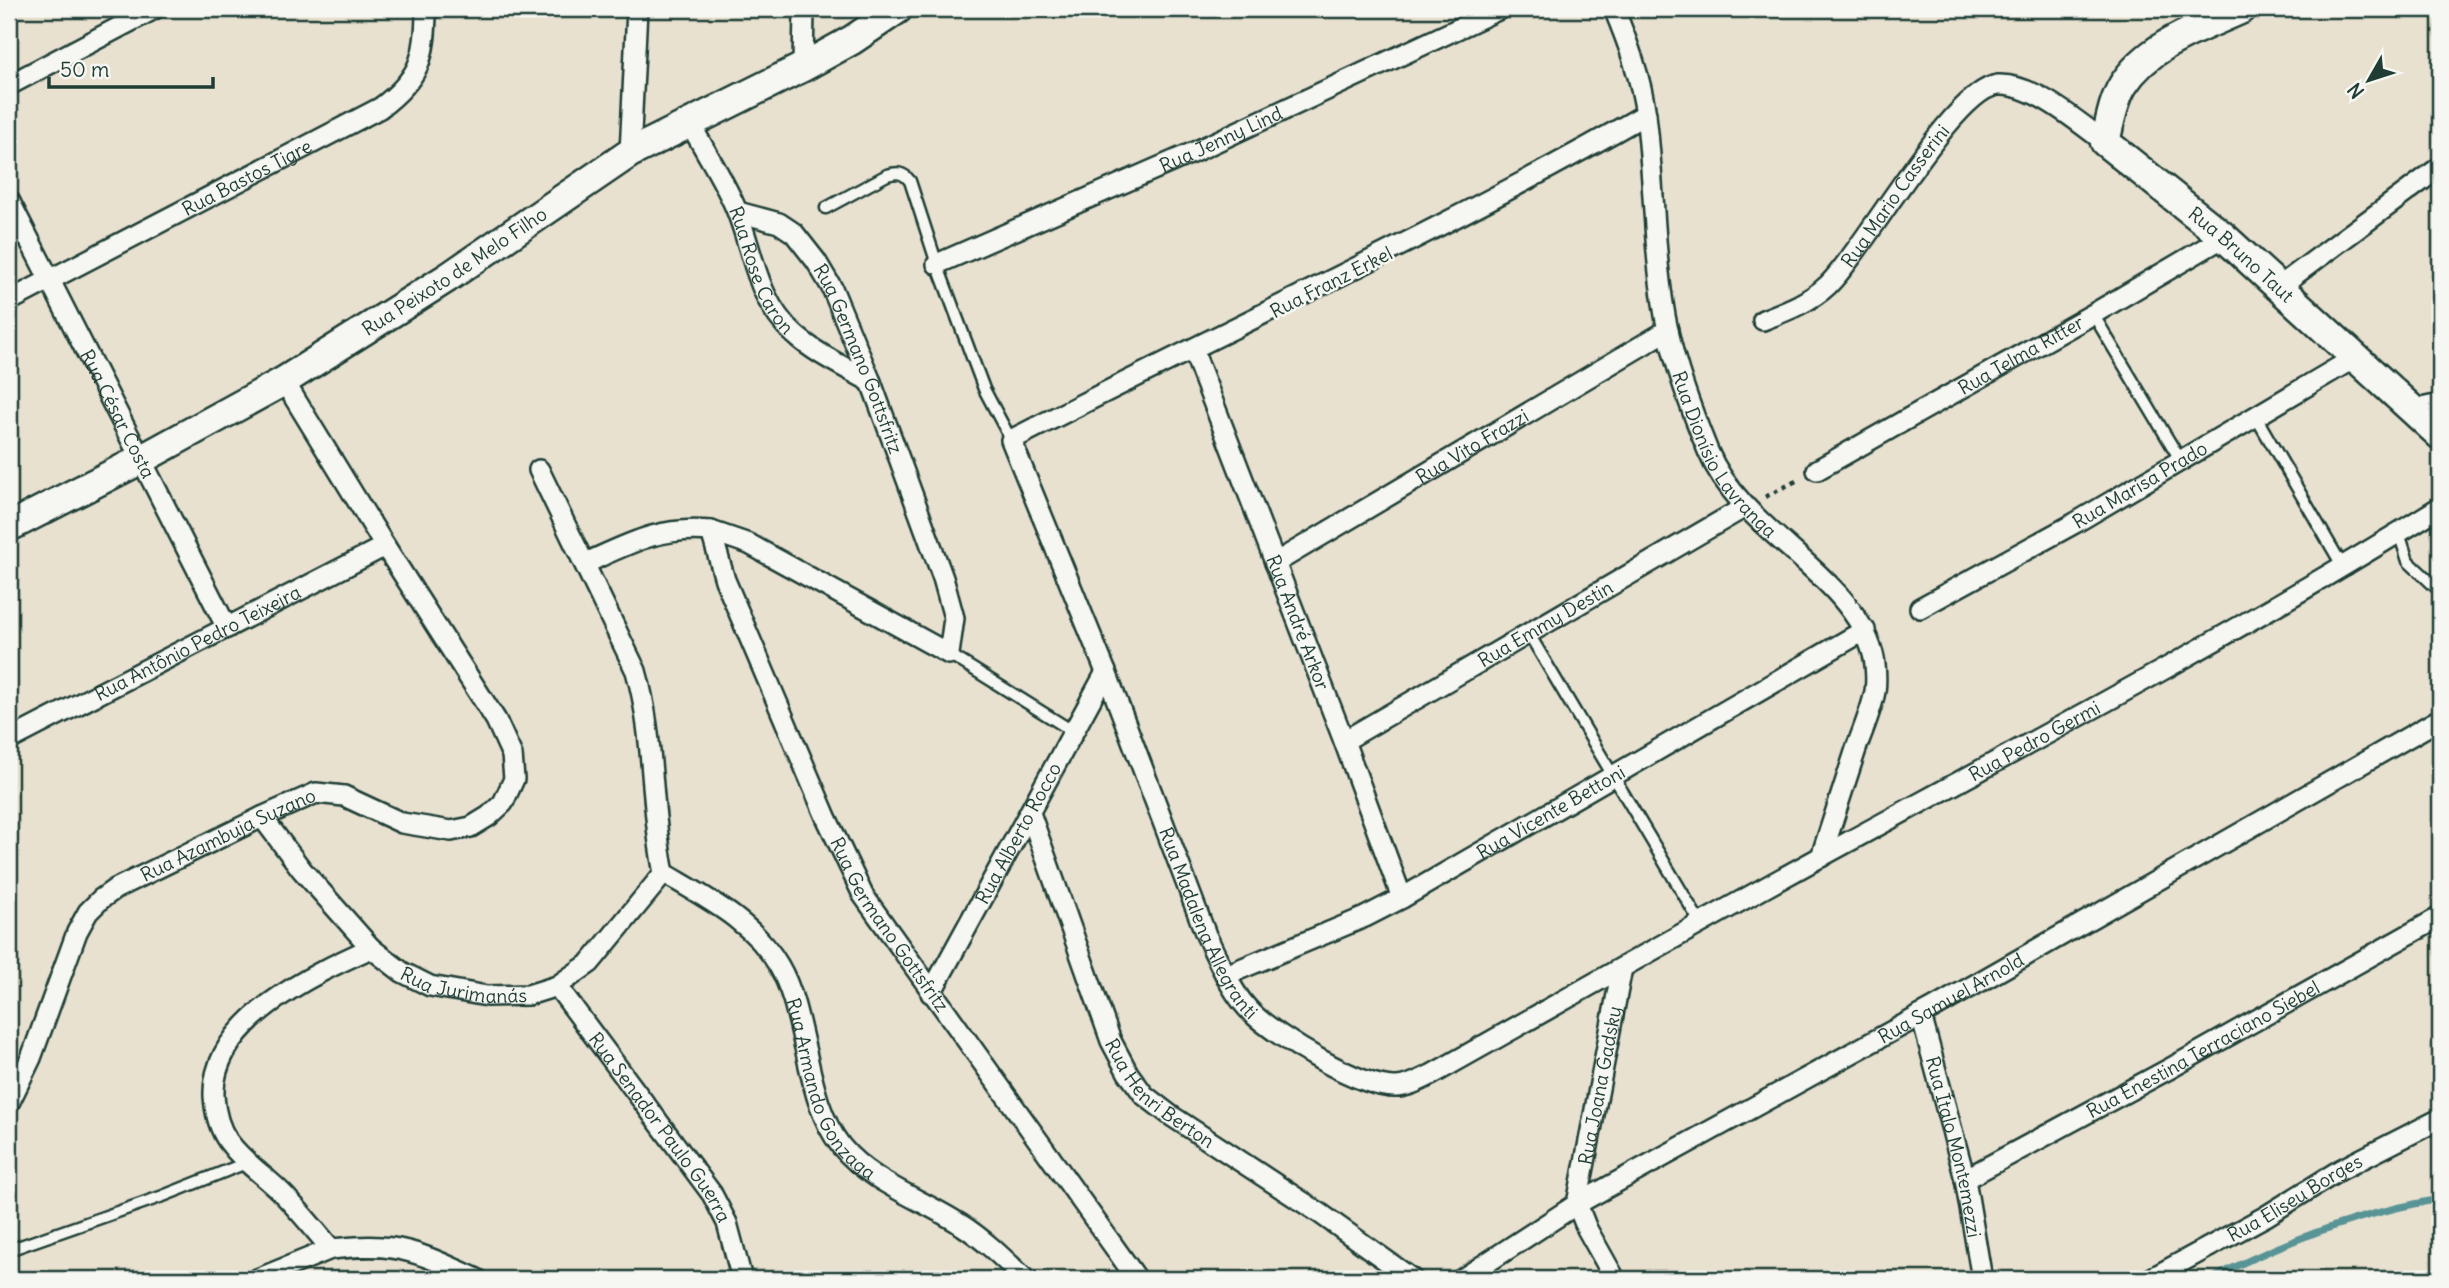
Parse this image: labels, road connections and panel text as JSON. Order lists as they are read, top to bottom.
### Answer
{
  "streets": {
    "street": [
      "Rua Jenny Lind",
      "Rua Bastos Tigre",
      "Rua Mario Casserini",
      "Rua Bruno Taut",
      "Rua Rose Caron",
      "Rua Peixoto de Melo Filho",
      "Rua Franz Erkel",
      "Rua Telma Ritter",
      "Rua Germano Gottsfritz",
      "Rua César Costa",
      "Rua Vito Frazzi",
      "Rua Dionísio Lavranga",
      "Rua Marisa Prado",
      "Rua André Arkor",
      "Rua Emmy Destin",
      "Rua Antônio Pedro Teixeira",
      "Rua Pedro Germi",
      "Rua Vicente Bettoni",
      "Rua Alberto Rocco",
      "Rua Azambuja Suzano",
      "Rua Madalena Allegranti",
      "Rua Jurimanás",
      "Rua Samuel Arnold",
      "Rua Enestina Terraciano Siebel",
      "Rua Armando Gonzaga",
      "Rua Joana Gadsky",
      "Rua Henri Berton",
      "Rua Senador Paulo Guerra",
      "Rua Ítalo Montemezzi",
      "Rua Eliseu Borges"
    ]
  },
  "crossings": [
    ["Rua Bastos Tigre", "Rua César Costa"],
    ["Rua Mario Casserini", "Rua Bruno Taut"],
    ["Rua Bruno Taut", "Rua Telma Ritter"],
    ["Rua Bruno Taut", "Rua Marisa Prado"],
    ["Rua Rose Caron", "Rua Peixoto de Melo Filho"],
    ["Rua Rose Caron", "Rua Germano Gottsfritz"],
    ["Rua Peixoto de Melo Filho", "Rua César Costa"],
    ["Rua Peixoto de Melo Filho", "Rua Azambuja Suzano"],
    ["Rua Franz Erkel", "Rua Dionísio Lavranga"],
    ["Rua Franz Erkel", "Rua André Arkor"],
    ["Rua Franz Erkel", "Rua Madalena Allegranti"],
    ["Rua Germano Gottsfritz", "Rua Alberto Rocco"],
    ["Rua César Costa", "Rua Antônio Pedro Teixeira"],
    ["Rua Vito Frazzi", "Rua Dionísio Lavranga"],
    ["Rua Vito Frazzi", "Rua André Arkor"],
    ["Rua Dionísio Lavranga", "Rua Emmy Destin"],
    ["Rua Dionísio Lavranga", "Rua Pedro Germi"],
    ["Rua Dionísio Lavranga", "Rua Vicente Bettoni"],
    ["Rua André Arkor", "Rua Emmy Destin"],
    ["Rua André Arkor", "Rua Vicente Bettoni"],
    ["Rua Antônio Pedro Teixeira", "Rua Azambuja Suzano"],
    ["Rua Pedro Germi", "Rua Madalena Allegranti"],
    ["Rua Pedro Germi", "Rua Joana Gadsky"],
    ["Rua Vicente Bettoni", "Rua Madalena Allegranti"],
    ["Rua Alberto Rocco", "Rua Madalena Allegranti"],
    ["Rua Alberto Rocco", "Rua Henri Berton"],
    ["Rua Azambuja Suzano", "Rua Jurimanás"],
    ["Rua Madalena Allegranti", "Rua Joana Gadsky"],
    ["Rua Jurimanás", "Rua Armando Gonzaga"],
    ["Rua Jurimanás", "Rua Senador Paulo Guerra"],
    ["Rua Samuel Arnold", "Rua Joana Gadsky"],
    ["Rua Samuel Arnold", "Rua Ítalo Montemezzi"],
    ["Rua Enestina Terraciano Siebel", "Rua Ítalo Montemezzi"]
  ],
  "scale_bar": "50 m",
  "north": "bottom left"
}
